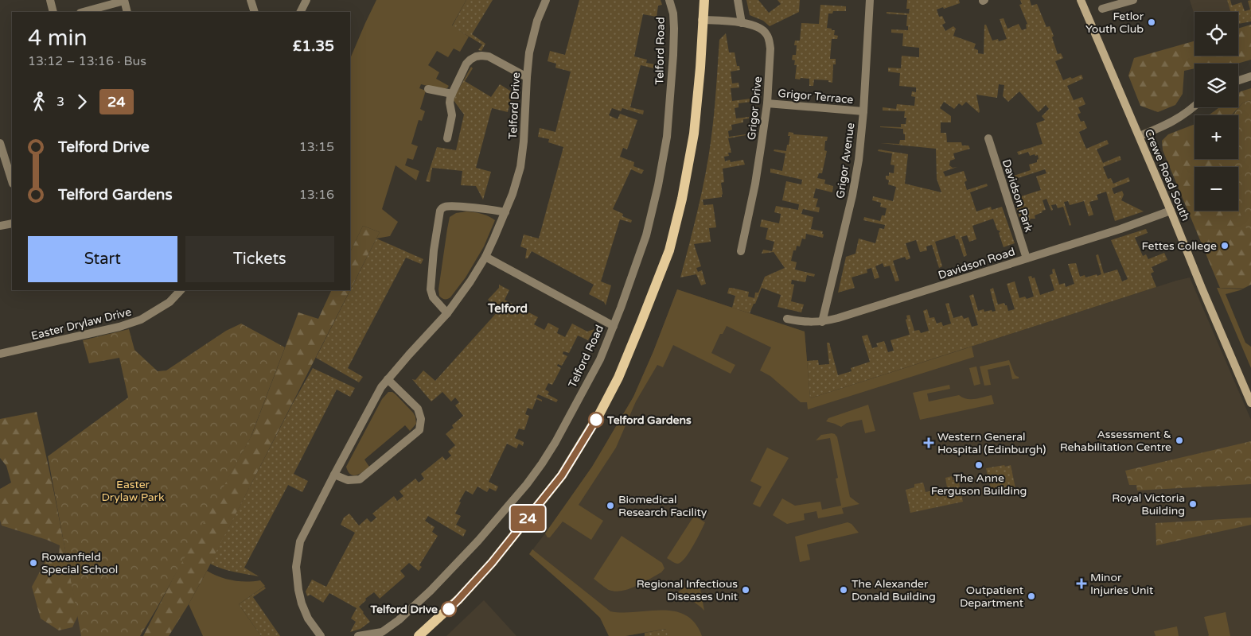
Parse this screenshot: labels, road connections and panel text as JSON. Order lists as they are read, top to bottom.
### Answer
{
  "streets": {
    "street": [
      "Telford Road",
      "Grigor Terrace",
      "Telford Drive",
      "Grigor Drive",
      "Grigor Avenue",
      "Crewe Road South",
      "Davidson Park",
      "Davidson Road",
      "Easter Drylaw Drive"
    ]
  },
  "crossings": [
    ["Grigor Terrace", "Grigor Drive"],
    ["Grigor Terrace", "Grigor Avenue"],
    ["Grigor Avenue", "Davidson Road"],
    ["Crewe Road South", "Davidson Road"],
    ["Davidson Park", "Davidson Road"]
  ],
  "districts": ["Telford"],
  "parks": ["Easter Drylaw Park"],
  "places": {
    "other": [
      "Fetlor Youth Club",
      "Fettes College",
      "Telford Gardens",
      "Assessment & Rehabilitation Centre",
      "The Anne Ferguson Building",
      "Royal Victoria Building",
      "Biomedical Research Facility",
      "Rowanfield Special School",
      "Regional Infectious Diseases Unit",
      "The Alexander Donald Building",
      "Outpatient Department",
      "Telford Drive"
    ],
    "health": ["Western General Hospital (Edinburgh)", "Minor Injuries Unit"]
  },
  "lines": ["bus line 24"],
  "page": {
    "on_map": "24",
    "map_buttons": ["+", "−"],
    "heading": ["4 min", "13:12 – 13:16 · Bus", "£1.35"],
    "legs": ["3", "24"],
    "list": [
      {
        "name": "Telford Drive",
        "value": "13:15"
      },
      {
        "name": "Telford Gardens",
        "value": "13:16"
      }
    ],
    "buttons": ["Start", "Tickets"]
  }
}
